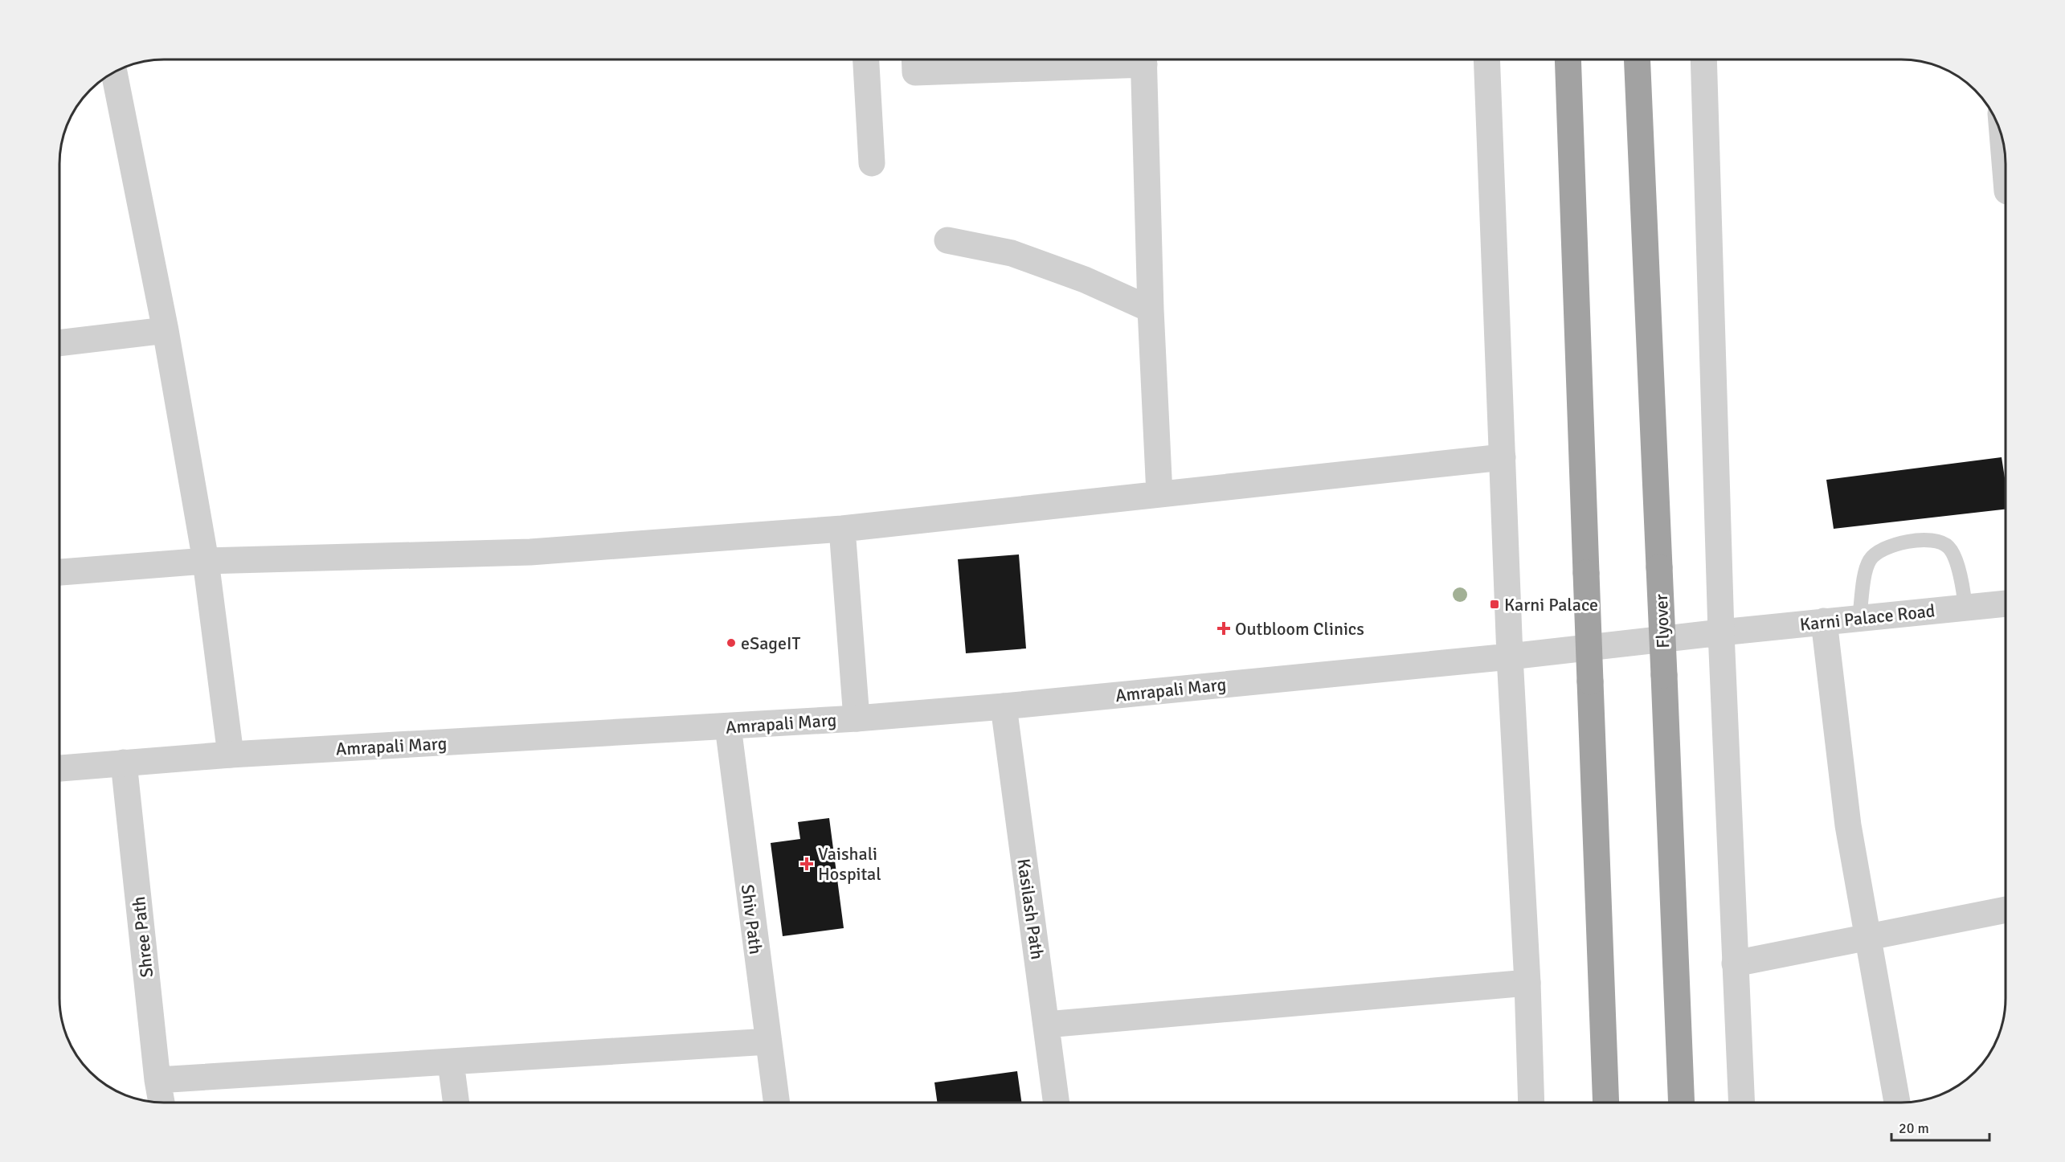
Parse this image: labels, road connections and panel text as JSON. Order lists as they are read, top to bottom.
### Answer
{
  "streets": {
    "highway": ["Flyover"],
    "street": [
      "Karni Palace Road",
      "Amrapali Marg",
      "Kasilash Path",
      "Shiv Path",
      "Shree Path"
    ]
  },
  "crossings": [
    ["Karni Palace Road", "Amrapali Marg"],
    ["Amrapali Marg", "Kasilash Path"],
    ["Amrapali Marg", "Shiv Path"],
    ["Amrapali Marg", "Shree Path"]
  ],
  "places": {
    "transit": ["Karni Palace"],
    "health": ["Outbloom Clinics", "Vaishali Hospital"],
    "other": ["eSageIT"]
  },
  "scale_bar": "20 m"
}
